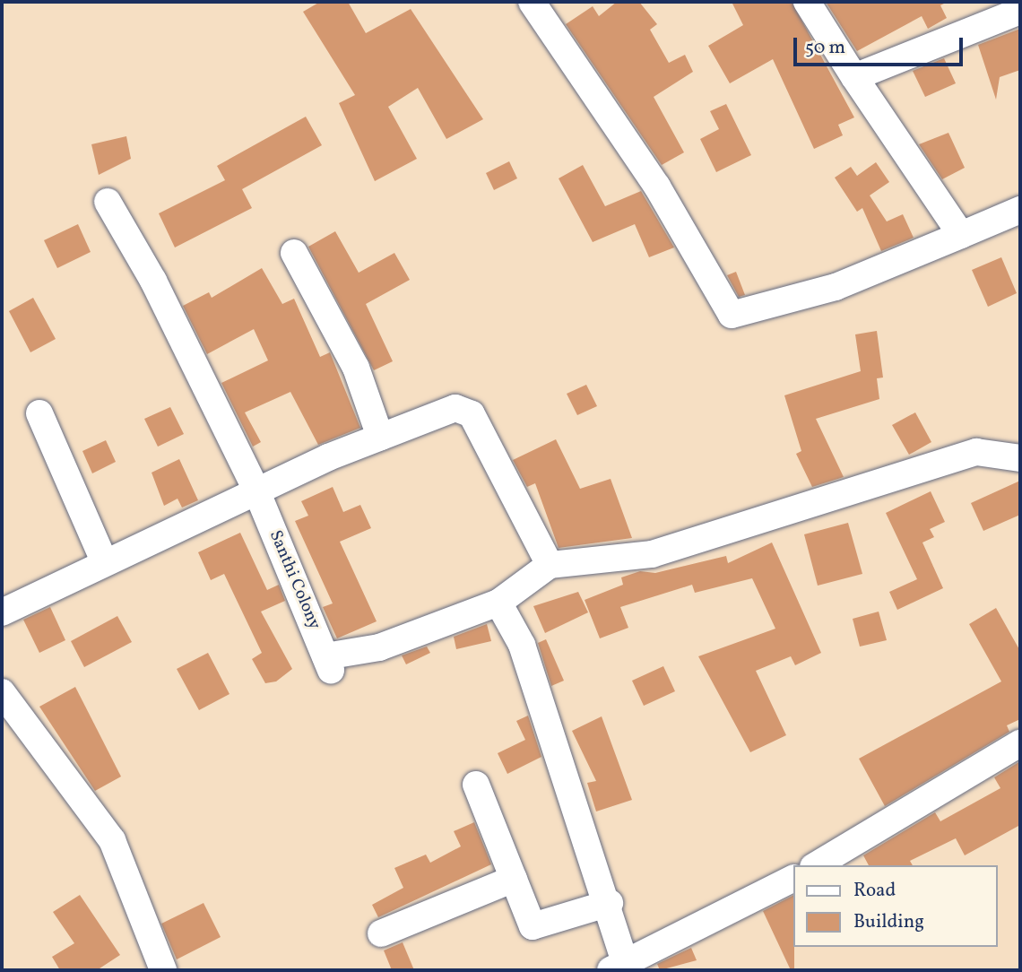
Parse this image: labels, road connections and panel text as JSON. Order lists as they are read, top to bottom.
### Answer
{
  "streets": {
    "street": ["Santhi Colony"]
  },
  "legend": ["Road", "Building"],
  "scale_bar": "50 m"
}
